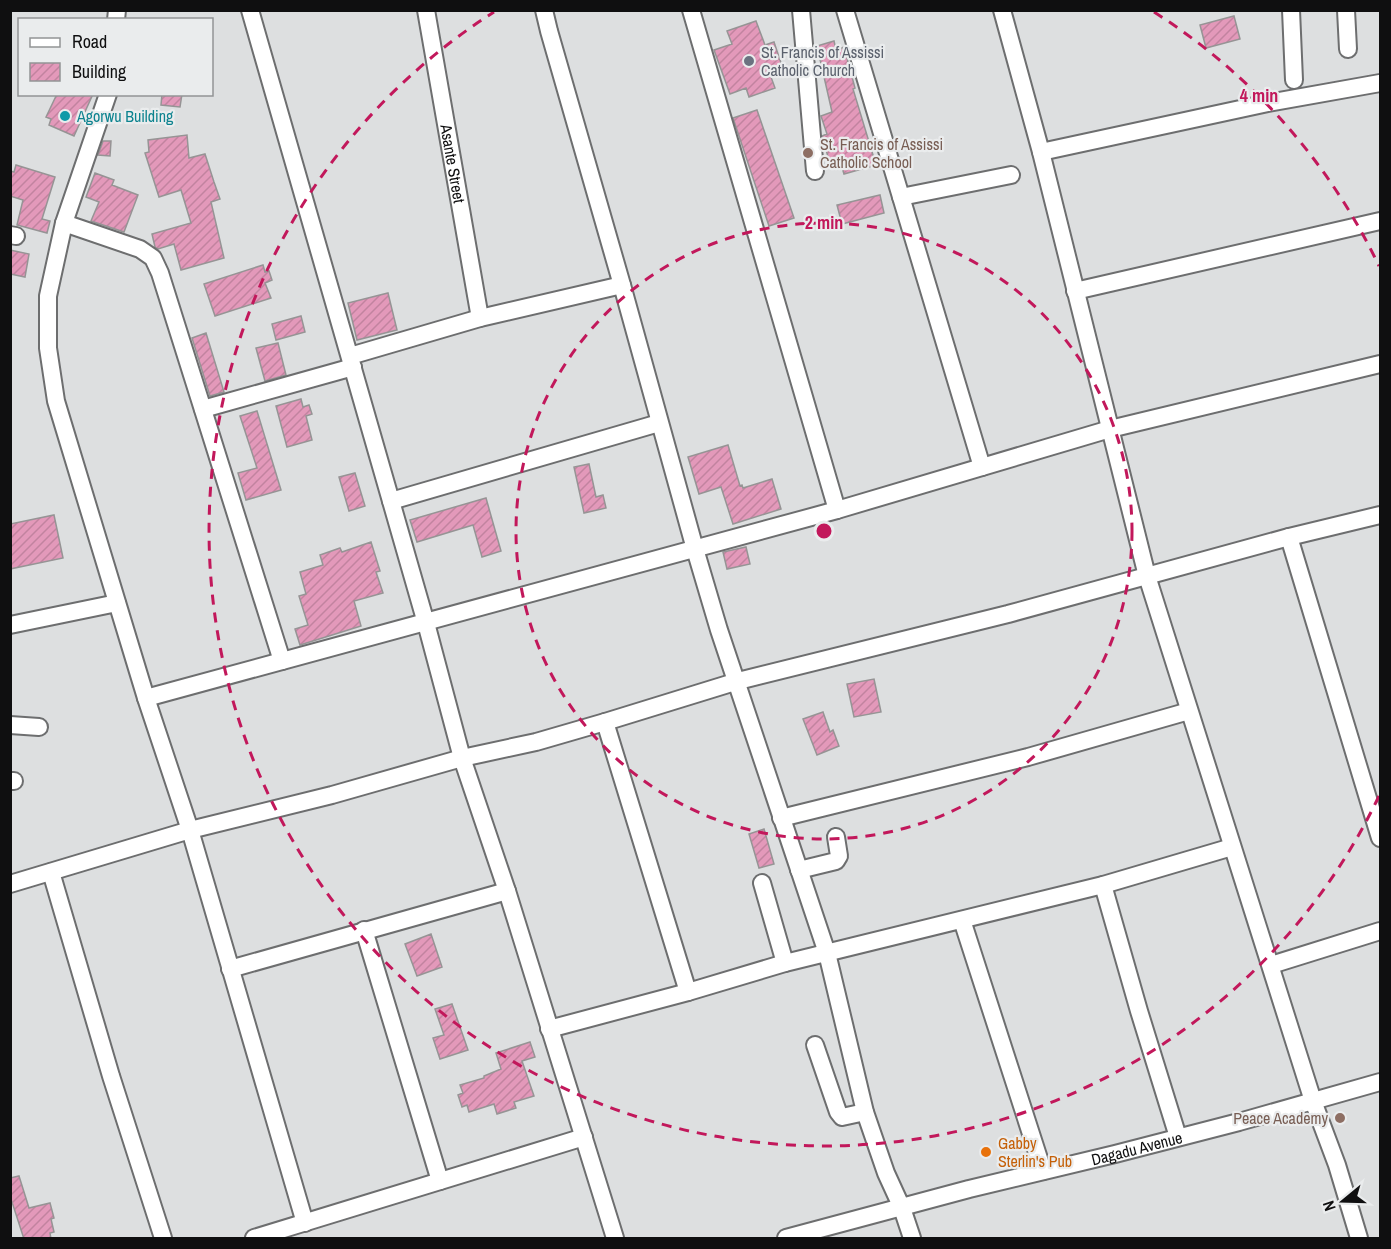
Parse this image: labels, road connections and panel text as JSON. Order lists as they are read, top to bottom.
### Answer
{
  "streets": {
    "street": ["Asante Street", "Dagadu Avenue"]
  },
  "places": [
    "St. Francis of Assissi Catholic Church",
    "Agorwu Building",
    "St. Francis of Assissi Catholic School",
    "Peace Academy",
    "Gabby Sterlin's Pub"
  ],
  "legend": ["Road", "Building"],
  "north": "left",
  "rings": ["4 min", "2 min"]
}
